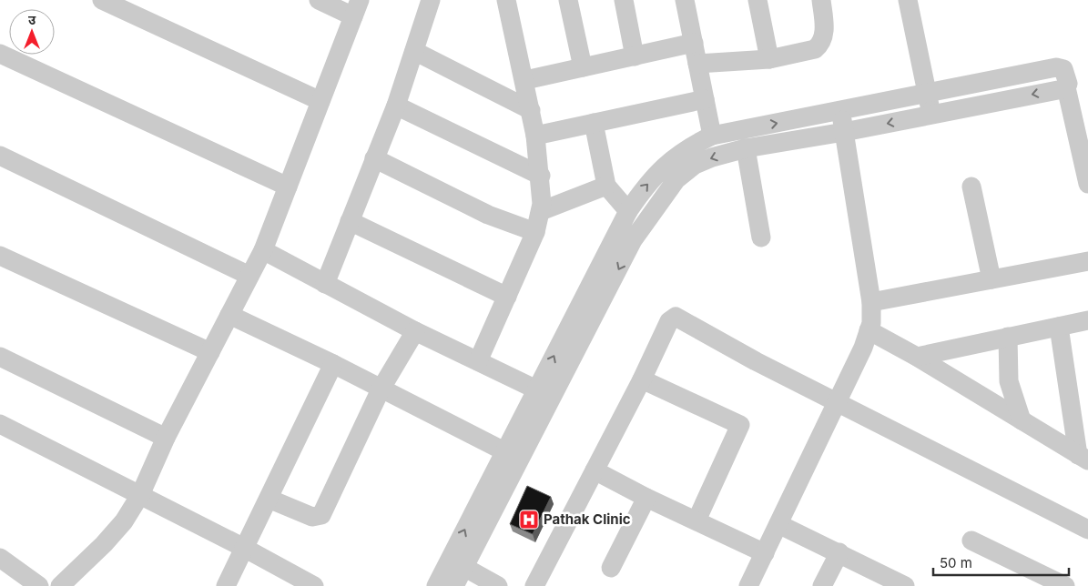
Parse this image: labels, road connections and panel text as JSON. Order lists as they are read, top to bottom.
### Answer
{
  "places": {
    "hospital": ["Pathak Clinic"]
  },
  "scale_bar": "50 m",
  "north": "top"
}
